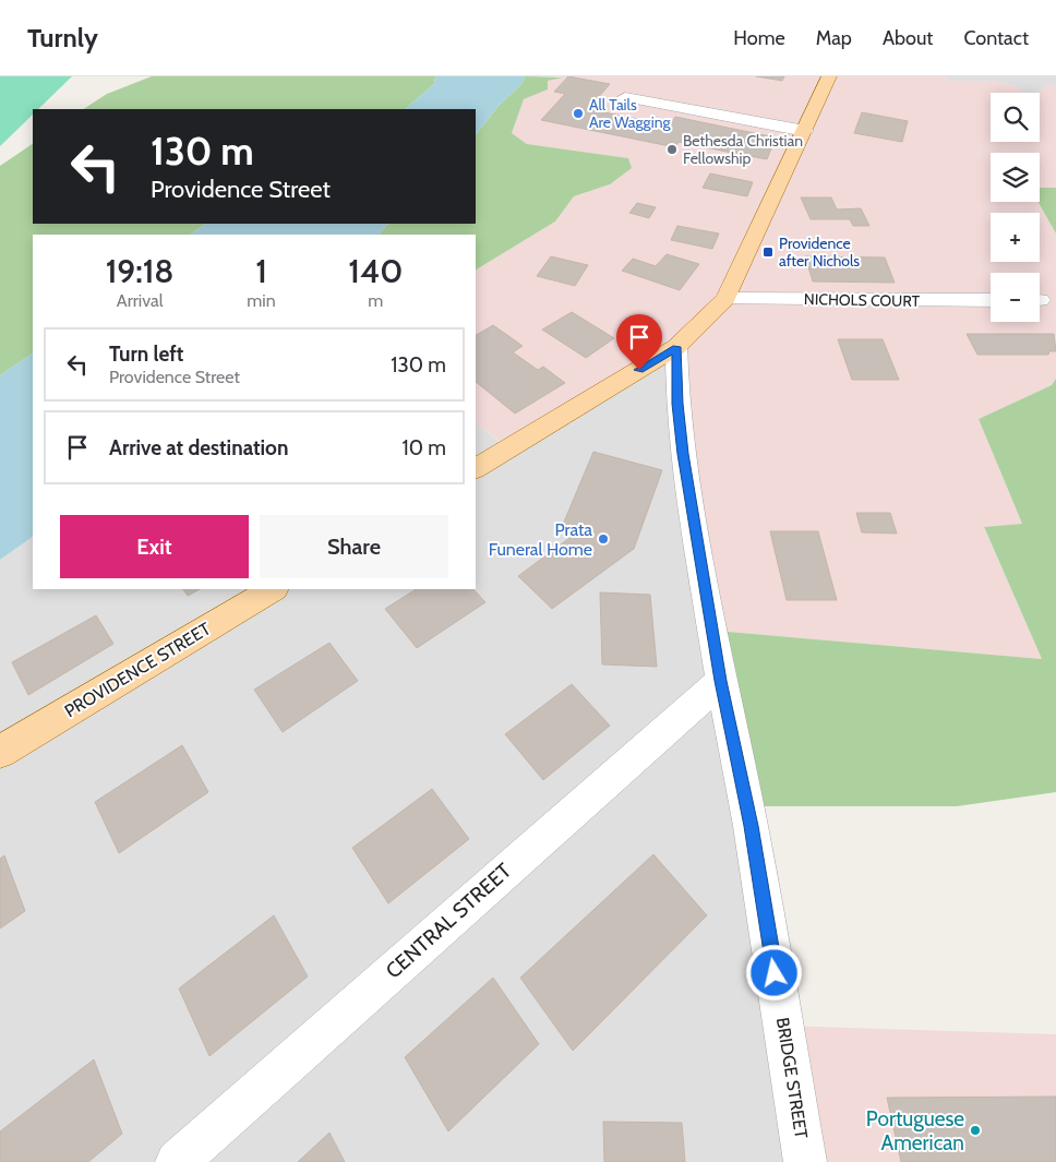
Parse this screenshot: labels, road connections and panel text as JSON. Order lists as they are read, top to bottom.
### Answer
{
  "streets": {
    "main road": ["PROVIDENCE STREET"],
    "street": ["NICHOLS COURT", "CENTRAL STREET", "BRIDGE STREET"]
  },
  "crossings": [
    ["CENTRAL STREET", "BRIDGE STREET"]
  ],
  "places": {
    "other": [
      "All Tails Are Wagging",
      "Bethesda Christian Fellowship",
      "Prata Funeral Home",
      "Portuguese American"
    ],
    "transit": ["Providence after Nichols"]
  },
  "page": {
    "header": "Turnly",
    "nav": [
      "Home",
      "Map",
      "About",
      "Contact"
    ],
    "map_buttons": ["+", "−"],
    "turn": ["130 m", "Providence Street"],
    "eta": [
      "19:18",
      "Arrival",
      "1",
      "min",
      "140",
      "m"
    ],
    "list": [
      {
        "name": "Turn left",
        "note": "Providence Street",
        "value": "130 m"
      },
      {
        "name": "Arrive at destination",
        "value": "10 m"
      }
    ],
    "buttons": ["Exit", "Share"]
  }
}
